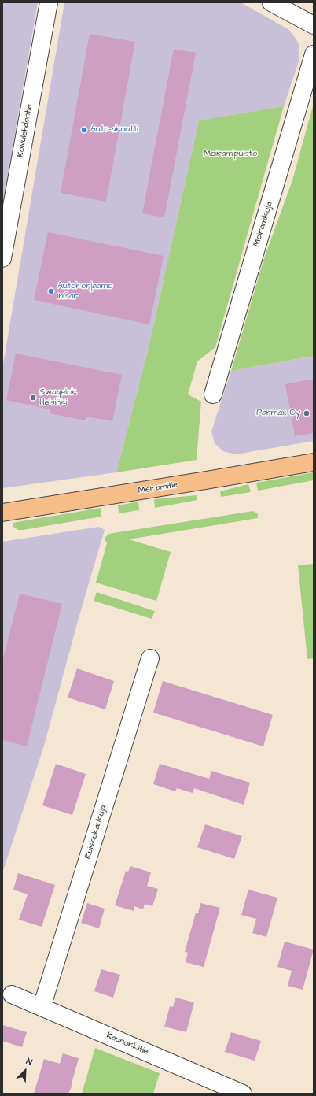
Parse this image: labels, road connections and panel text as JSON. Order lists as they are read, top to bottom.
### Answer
{
  "streets": {
    "main road": ["Meiramitie"],
    "street": [
      "Koivulehdontie",
      "Meiramikuja",
      "Ruiskukankuja",
      "Kaunokkitie"
    ]
  },
  "crossings": [
    ["Ruiskukankuja", "Kaunokkitie"]
  ],
  "parks": ["Meiramipuisto"],
  "places": [
    "Auto-akuutti",
    "Autokorjaamo InCar",
    "Swagelok Helsinki",
    "Parmax Oy"
  ],
  "north": "top right"
}
